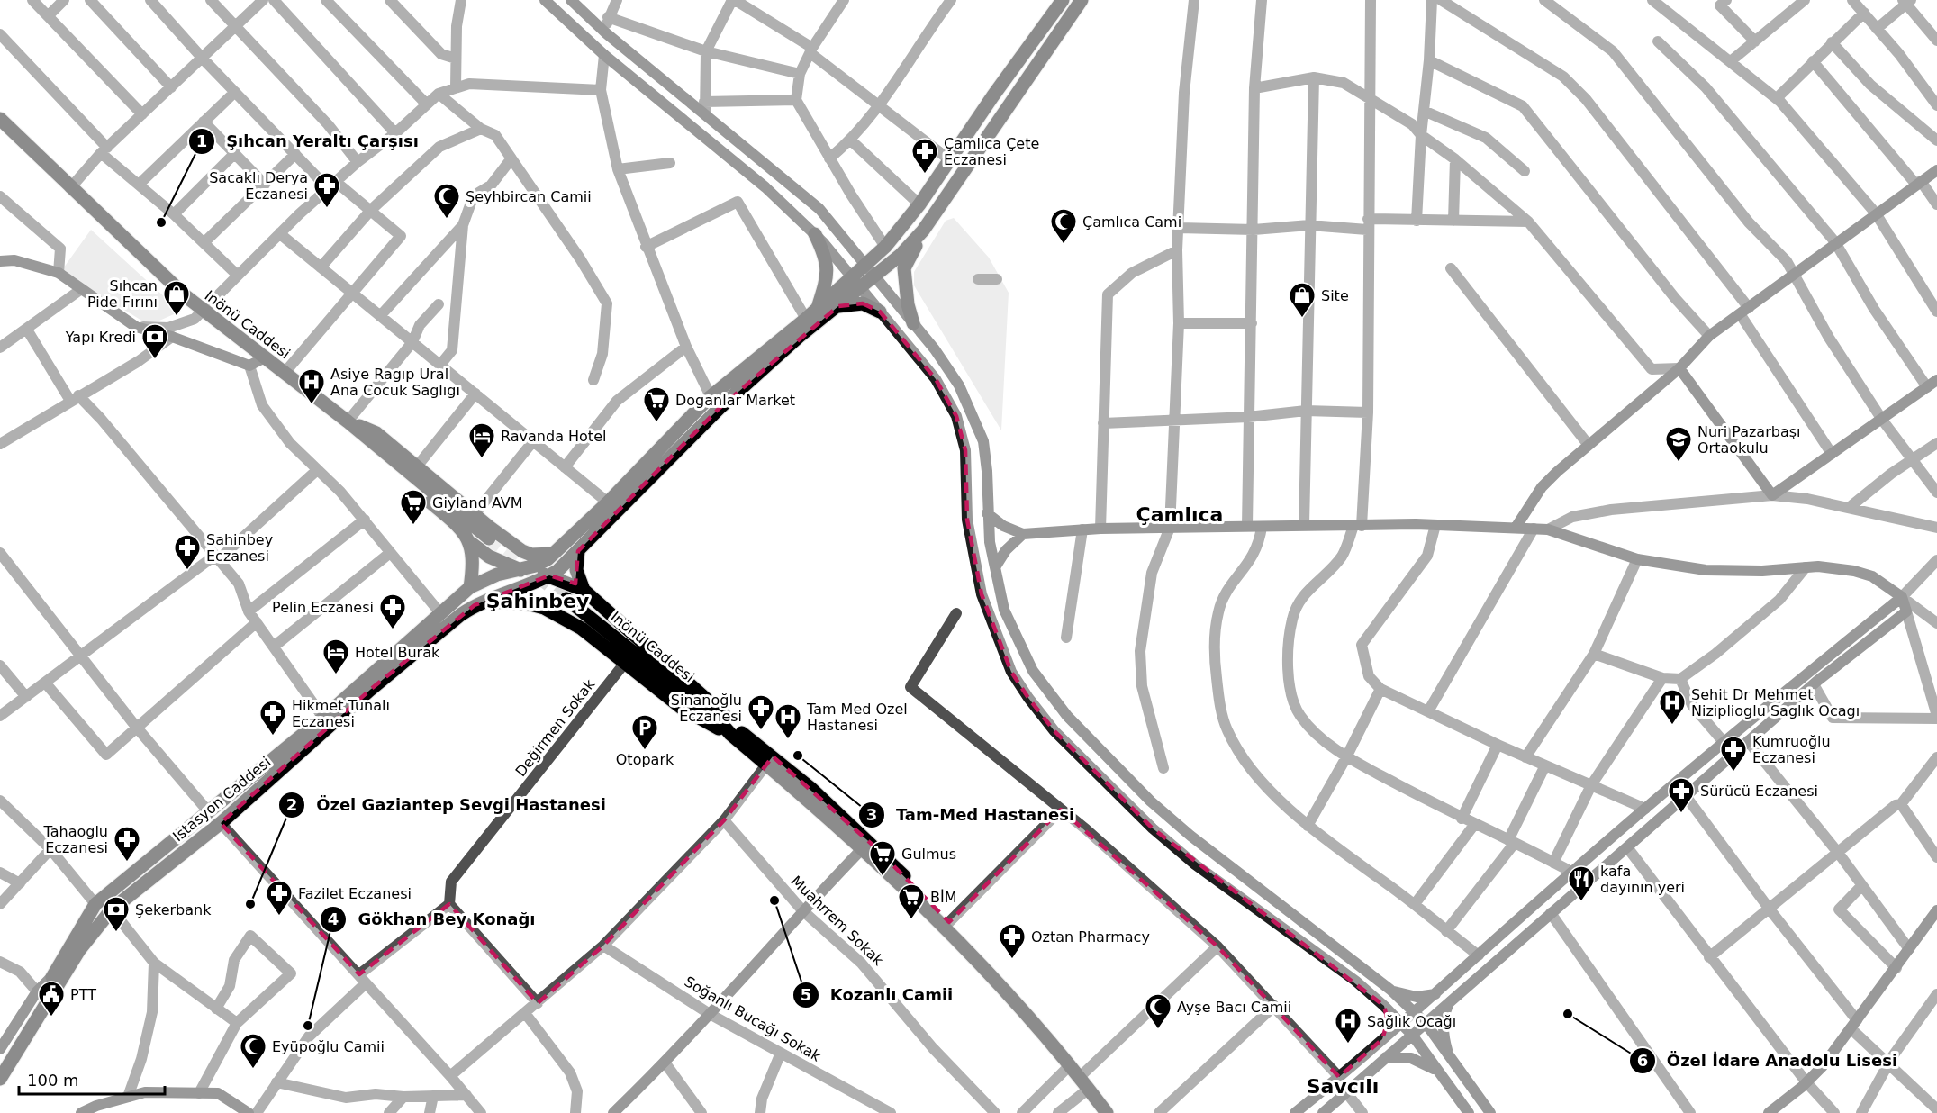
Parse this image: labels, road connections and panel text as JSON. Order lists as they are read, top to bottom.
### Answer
{
  "streets": {
    "main road": ["Inönü Caddesi", "Istasyon Caddesi"],
    "street": ["Değirmen Sokak", "Muahrrem Sokak", "Soğanlı Bucağı Sokak"]
  },
  "districts": ["Çamlıca", "Şahinbey", "Savcılı"],
  "places": {
    "pharmacy": [
      "Çamlıca Çete Eczanesi",
      "Sacaklı Derya Eczanesi",
      "Sahinbey Eczanesi",
      "Pelin Eczanesi",
      "Sinanoğlu Eczanesi",
      "Hikmet Tunalı Eczanesi",
      "Kumruoğlu Eczanesi",
      "Sürücü Eczanesi",
      "Tahaoglu Eczanesi",
      "Fazilet Eczanesi",
      "Oztan Pharmacy"
    ],
    "mosque": [
      "Şeyhbircan Camii",
      "Çamlıca Cami",
      "Ayşe Bacı Camii",
      "Eyüpoğlu Camii"
    ],
    "other": [
      "Şıhcan Yeraltı Çarşısı",
      "Tam-Med Hastanesi",
      "Kozanlı Camii",
      "Özel Gaziantep Sevgi Hastanesi",
      "Özel İdare Anadolu Lisesi",
      "Gökhan Bey Konağı"
    ],
    "shop": ["Sıhcan Pide Fırını", "Site"],
    "bank": ["Yapı Kredi", "Şekerbank"],
    "hospital": [
      "Asiye Ragıp Ural Ana Cocuk Saglıgı",
      "Sehit Dr Mehmet Niziplioglu Saglık Ocagı",
      "Tam Med Ozel Hastanesi",
      "Sağlık Ocağı"
    ],
    "supermarket": [
      "Doganlar Market",
      "Giyland AVM",
      "Gulmus",
      "BİM"
    ],
    "hotel": ["Ravanda Hotel", "Hotel Burak"],
    "school or university": ["Nuri Pazarbaşı Ortaokulu"],
    "parking": ["Otopark"],
    "restaurant": ["kafa dayının yeri"],
    "public building": ["PTT"]
  },
  "scale_bar": "100 m"
}
